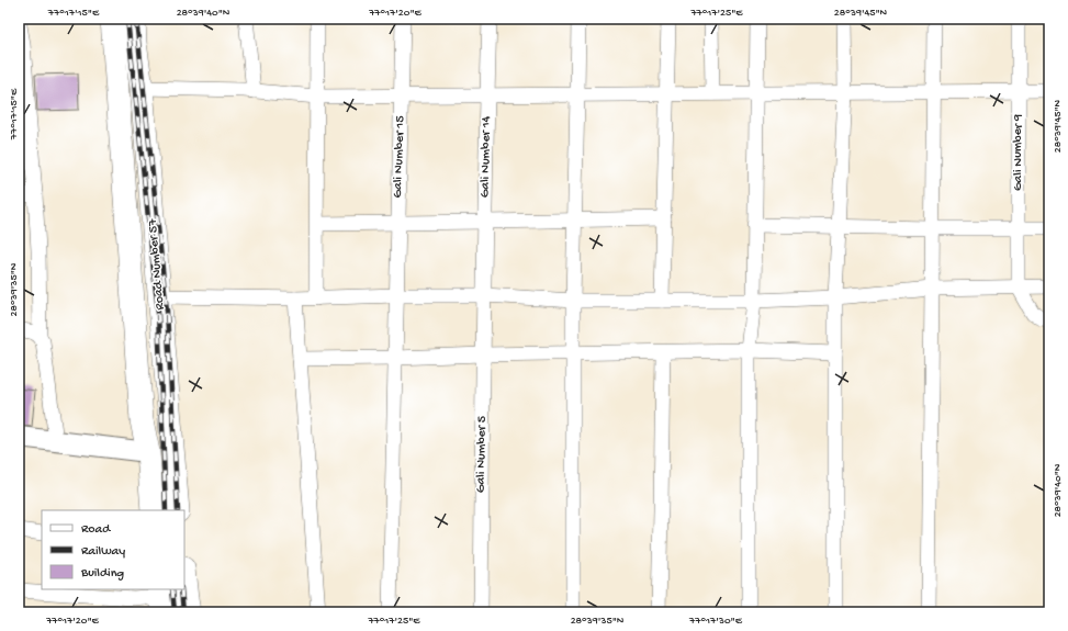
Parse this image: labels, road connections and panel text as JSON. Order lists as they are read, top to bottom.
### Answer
{
  "streets": {
    "main road": ["Road Number 57"],
    "street": [
      "Gali Number 9",
      "Gali Number 15",
      "Gali Number 14",
      "Gali Number 5"
    ]
  },
  "crossings": [
    ["Gali Number 14", "Gali Number 5"]
  ],
  "legend": ["Road", "Railway", "Building"],
  "coordinates": [
    "77°17'15\"E",
    "28°39'40\"N",
    "77°17'20\"E",
    "77°17'25\"E",
    "28°39'45\"N",
    "28°39'35\"N",
    "77°17'30\"E"
  ]
}
